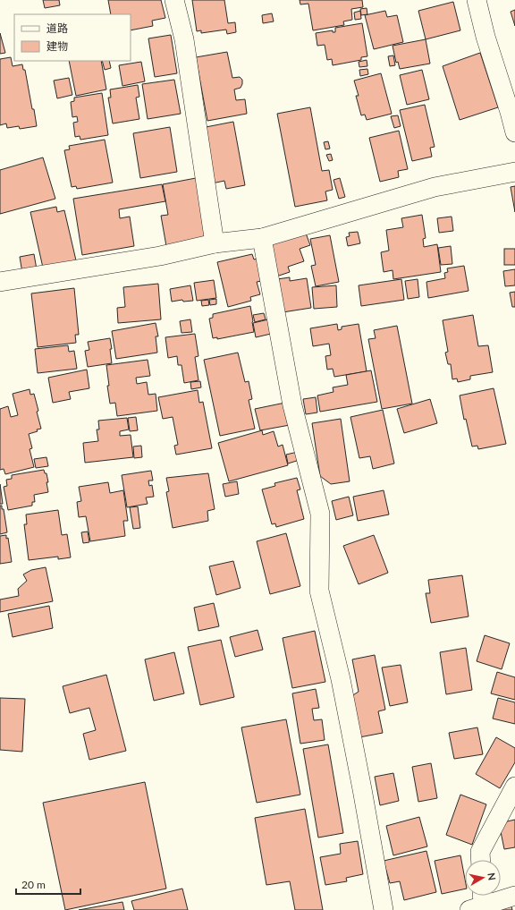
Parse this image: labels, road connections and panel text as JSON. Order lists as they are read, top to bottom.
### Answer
{
  "legend": ["道路", "建物"],
  "scale_bar": "20 m",
  "north": "right"
}
